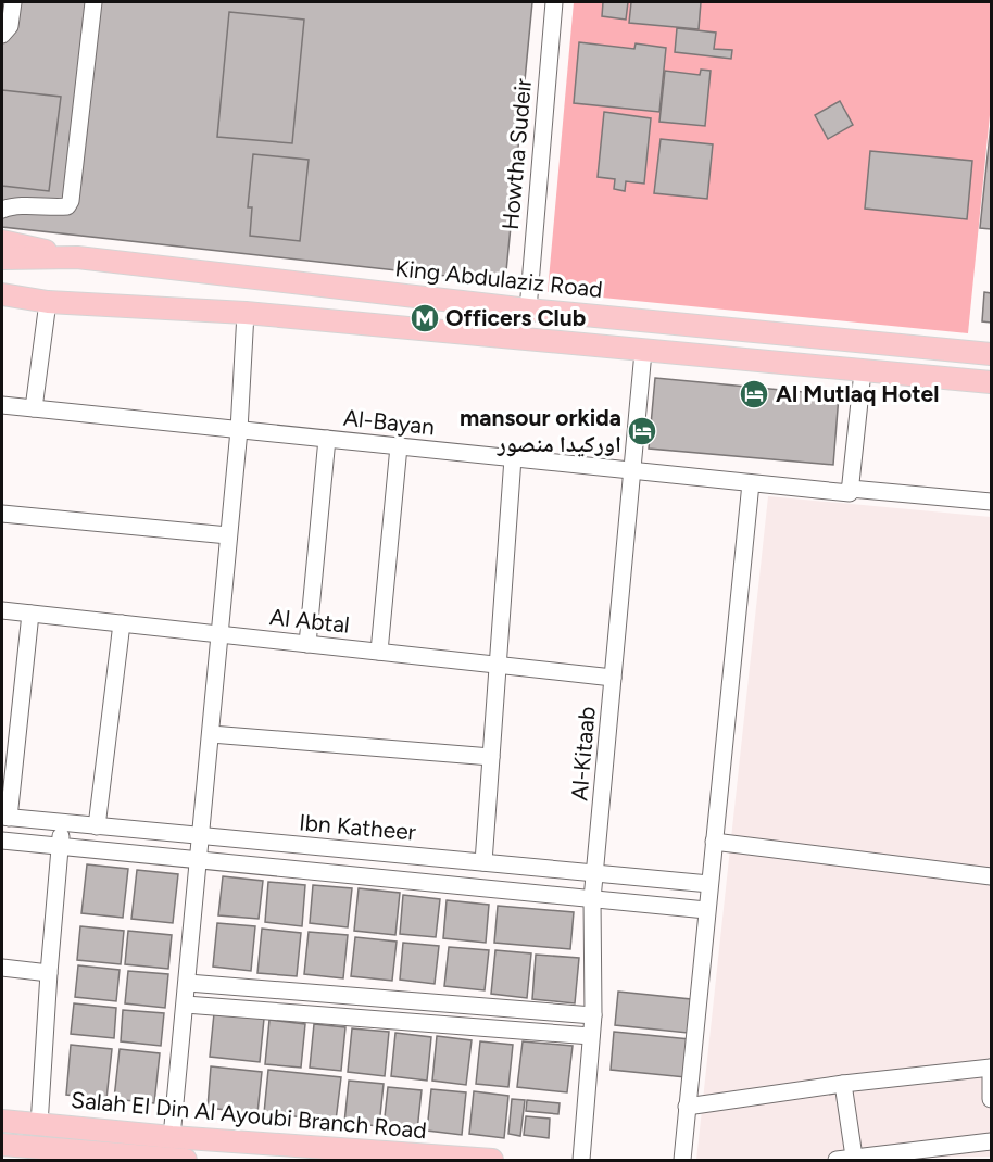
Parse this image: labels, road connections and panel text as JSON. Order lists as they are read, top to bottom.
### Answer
{
  "streets": {
    "main road": ["King Abdulaziz Road", "Salah El Din Al Ayoubi Branch Road"],
    "street": [
      "Howtha Sudeir",
      "Al-Bayan",
      "Al Abtal",
      "Al-Kitaab",
      "Ibn Katheer"
    ]
  },
  "crossings": [
    ["Howtha Sudeir", "King Abdulaziz Road"],
    ["Al-Bayan", "Al-Kitaab"],
    ["Al Abtal", "Al-Kitaab"],
    ["Al-Kitaab", "Ibn Katheer"]
  ],
  "places": {
    "metro station": ["Officers Club"],
    "hotel": ["Al Mutlaq Hotel", "mansour orkida اوركيدا منصور"]
  }
}
